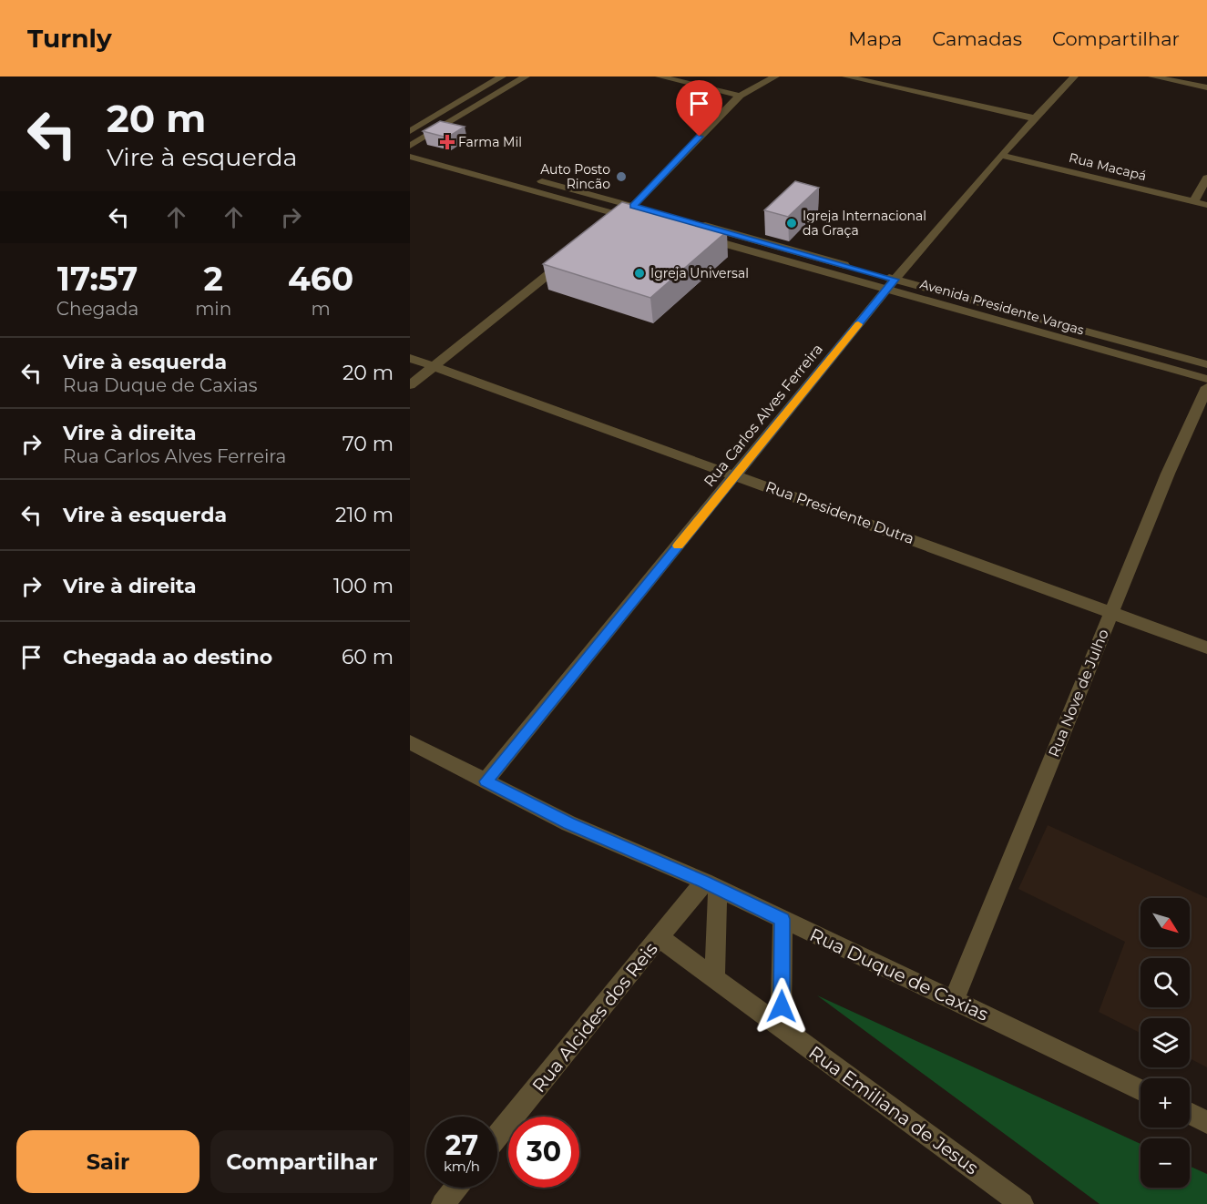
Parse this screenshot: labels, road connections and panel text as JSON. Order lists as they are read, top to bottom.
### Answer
{
  "streets": {
    "street": [
      "Rua Macapá",
      "Avenida Presidente Vargas",
      "Rua Carlos Alves Ferreira",
      "Rua Presidente Dutra",
      "Rua Nove de Julho",
      "Rua Duque de Caxias",
      "Rua Alcides dos Reis",
      "Rua Emiliana de Jesus"
    ]
  },
  "crossings": [
    ["Rua Macapá", "Rua Carlos Alves Ferreira"],
    ["Avenida Presidente Vargas", "Rua Carlos Alves Ferreira"],
    ["Rua Carlos Alves Ferreira", "Rua Presidente Dutra"],
    ["Rua Carlos Alves Ferreira", "Rua Duque de Caxias"],
    ["Rua Presidente Dutra", "Rua Nove de Julho"],
    ["Rua Nove de Julho", "Rua Duque de Caxias"],
    ["Rua Duque de Caxias", "Rua Alcides dos Reis"],
    ["Rua Alcides dos Reis", "Rua Emiliana de Jesus"]
  ],
  "places": {
    "health": ["Farma Mil"],
    "other": ["Auto Posto Rincão", "Igreja Internacional da Graça", "Igreja Universal"]
  },
  "north": "bottom right",
  "page": {
    "header": "Turnly",
    "nav": ["Mapa", "Camadas", "Compartilhar"],
    "turn": ["20 m", "Vire à esquerda"],
    "eta": [
      "17:57",
      "Chegada",
      "2",
      "min",
      "460",
      "m"
    ],
    "list": [
      {
        "name": "Vire à esquerda",
        "note": "Rua Duque de Caxias",
        "value": "20 m"
      },
      {
        "name": "Vire à direita",
        "note": "Rua Carlos Alves Ferreira",
        "value": "70 m"
      },
      {
        "name": "Vire à esquerda",
        "value": "210 m"
      },
      {
        "name": "Vire à direita",
        "value": "100 m"
      },
      {
        "name": "Chegada ao destino",
        "value": "60 m"
      }
    ],
    "map_buttons": ["+", "−"],
    "speed": "27 km/h",
    "limit": "30",
    "buttons": ["Sair", "Compartilhar"]
  }
}
